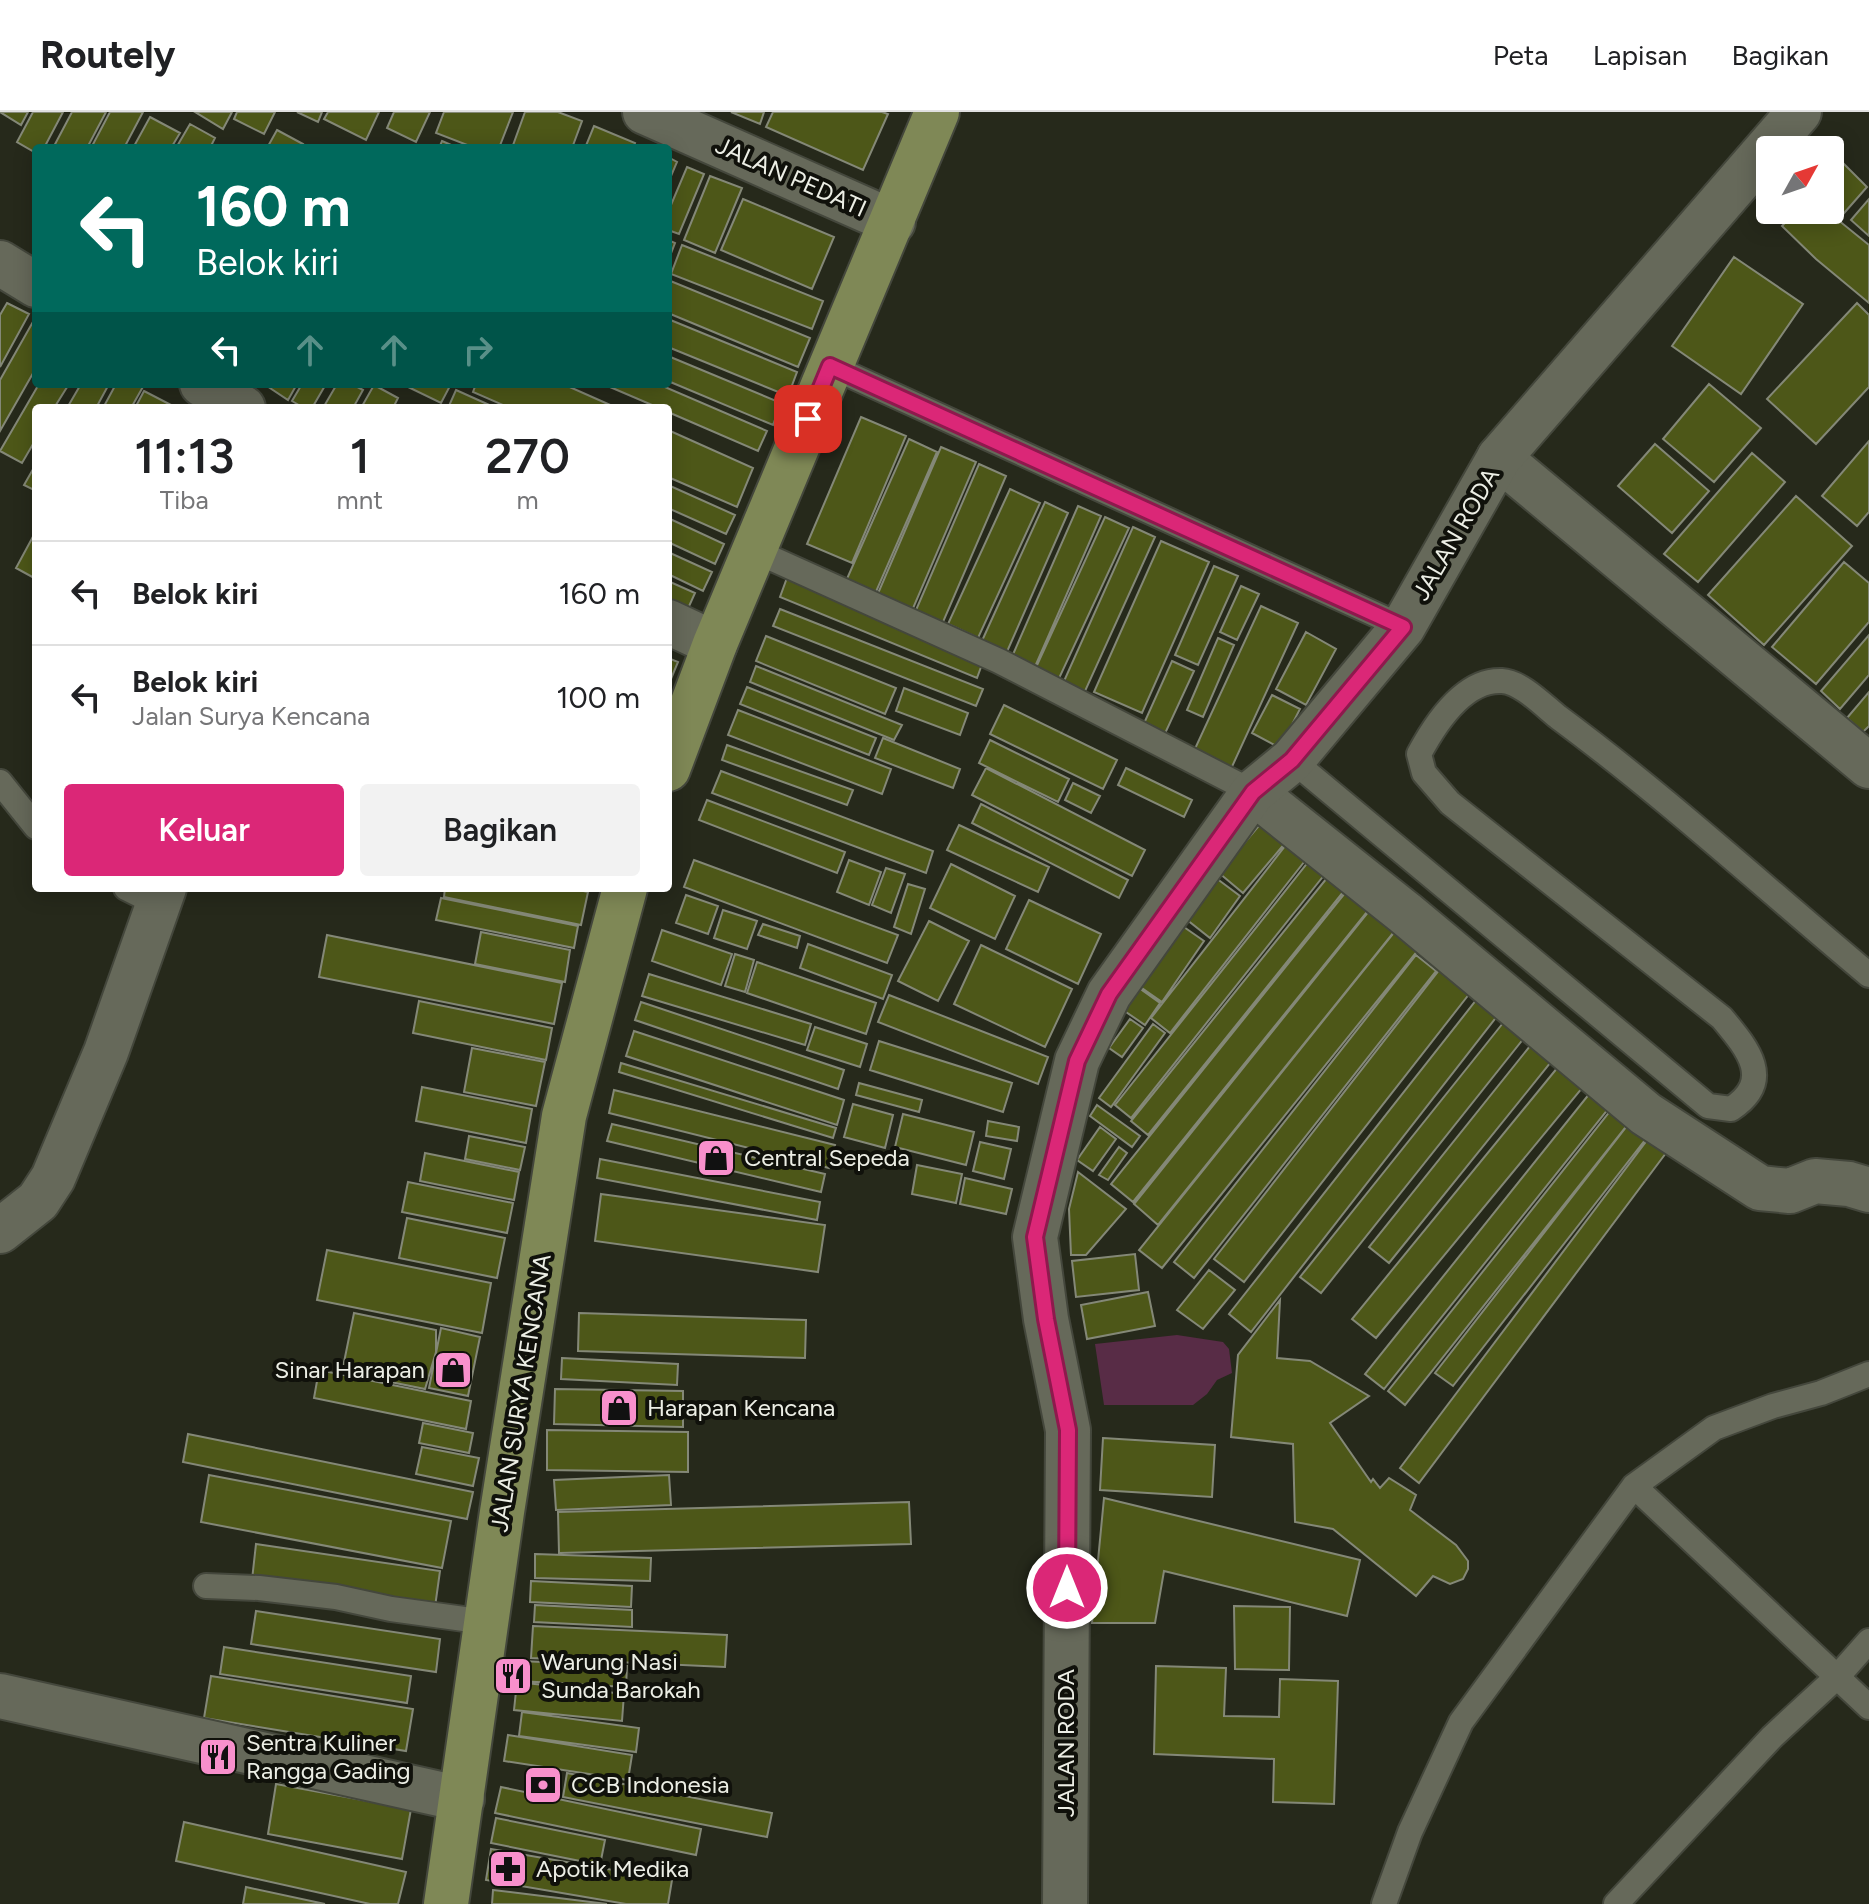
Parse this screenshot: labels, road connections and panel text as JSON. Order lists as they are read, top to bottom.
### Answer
{
  "streets": {
    "main road": ["JALAN SURYA KENCANA"],
    "street": ["JALAN PEDATI", "JALAN RODA"]
  },
  "places": {
    "shop": ["Central Sepeda", "Sinar Harapan", "Harapan Kencana"],
    "restaurant": ["Warung Nasi Sunda Barokah", "Sentra Kuliner Rangga Gading"],
    "bank": ["CCB Indonesia"],
    "pharmacy": ["Apotik Medika"]
  },
  "north": "top right",
  "page": {
    "header": "Routely",
    "nav": ["Peta", "Lapisan", "Bagikan"],
    "turn": ["160 m", "Belok kiri"],
    "eta": [
      "11:13",
      "Tiba",
      "1",
      "mnt",
      "270",
      "m"
    ],
    "list": [
      {
        "name": "Belok kiri",
        "value": "160 m"
      },
      {
        "name": "Belok kiri",
        "note": "Jalan Surya Kencana",
        "value": "100 m"
      }
    ],
    "buttons": ["Keluar", "Bagikan"]
  }
}
